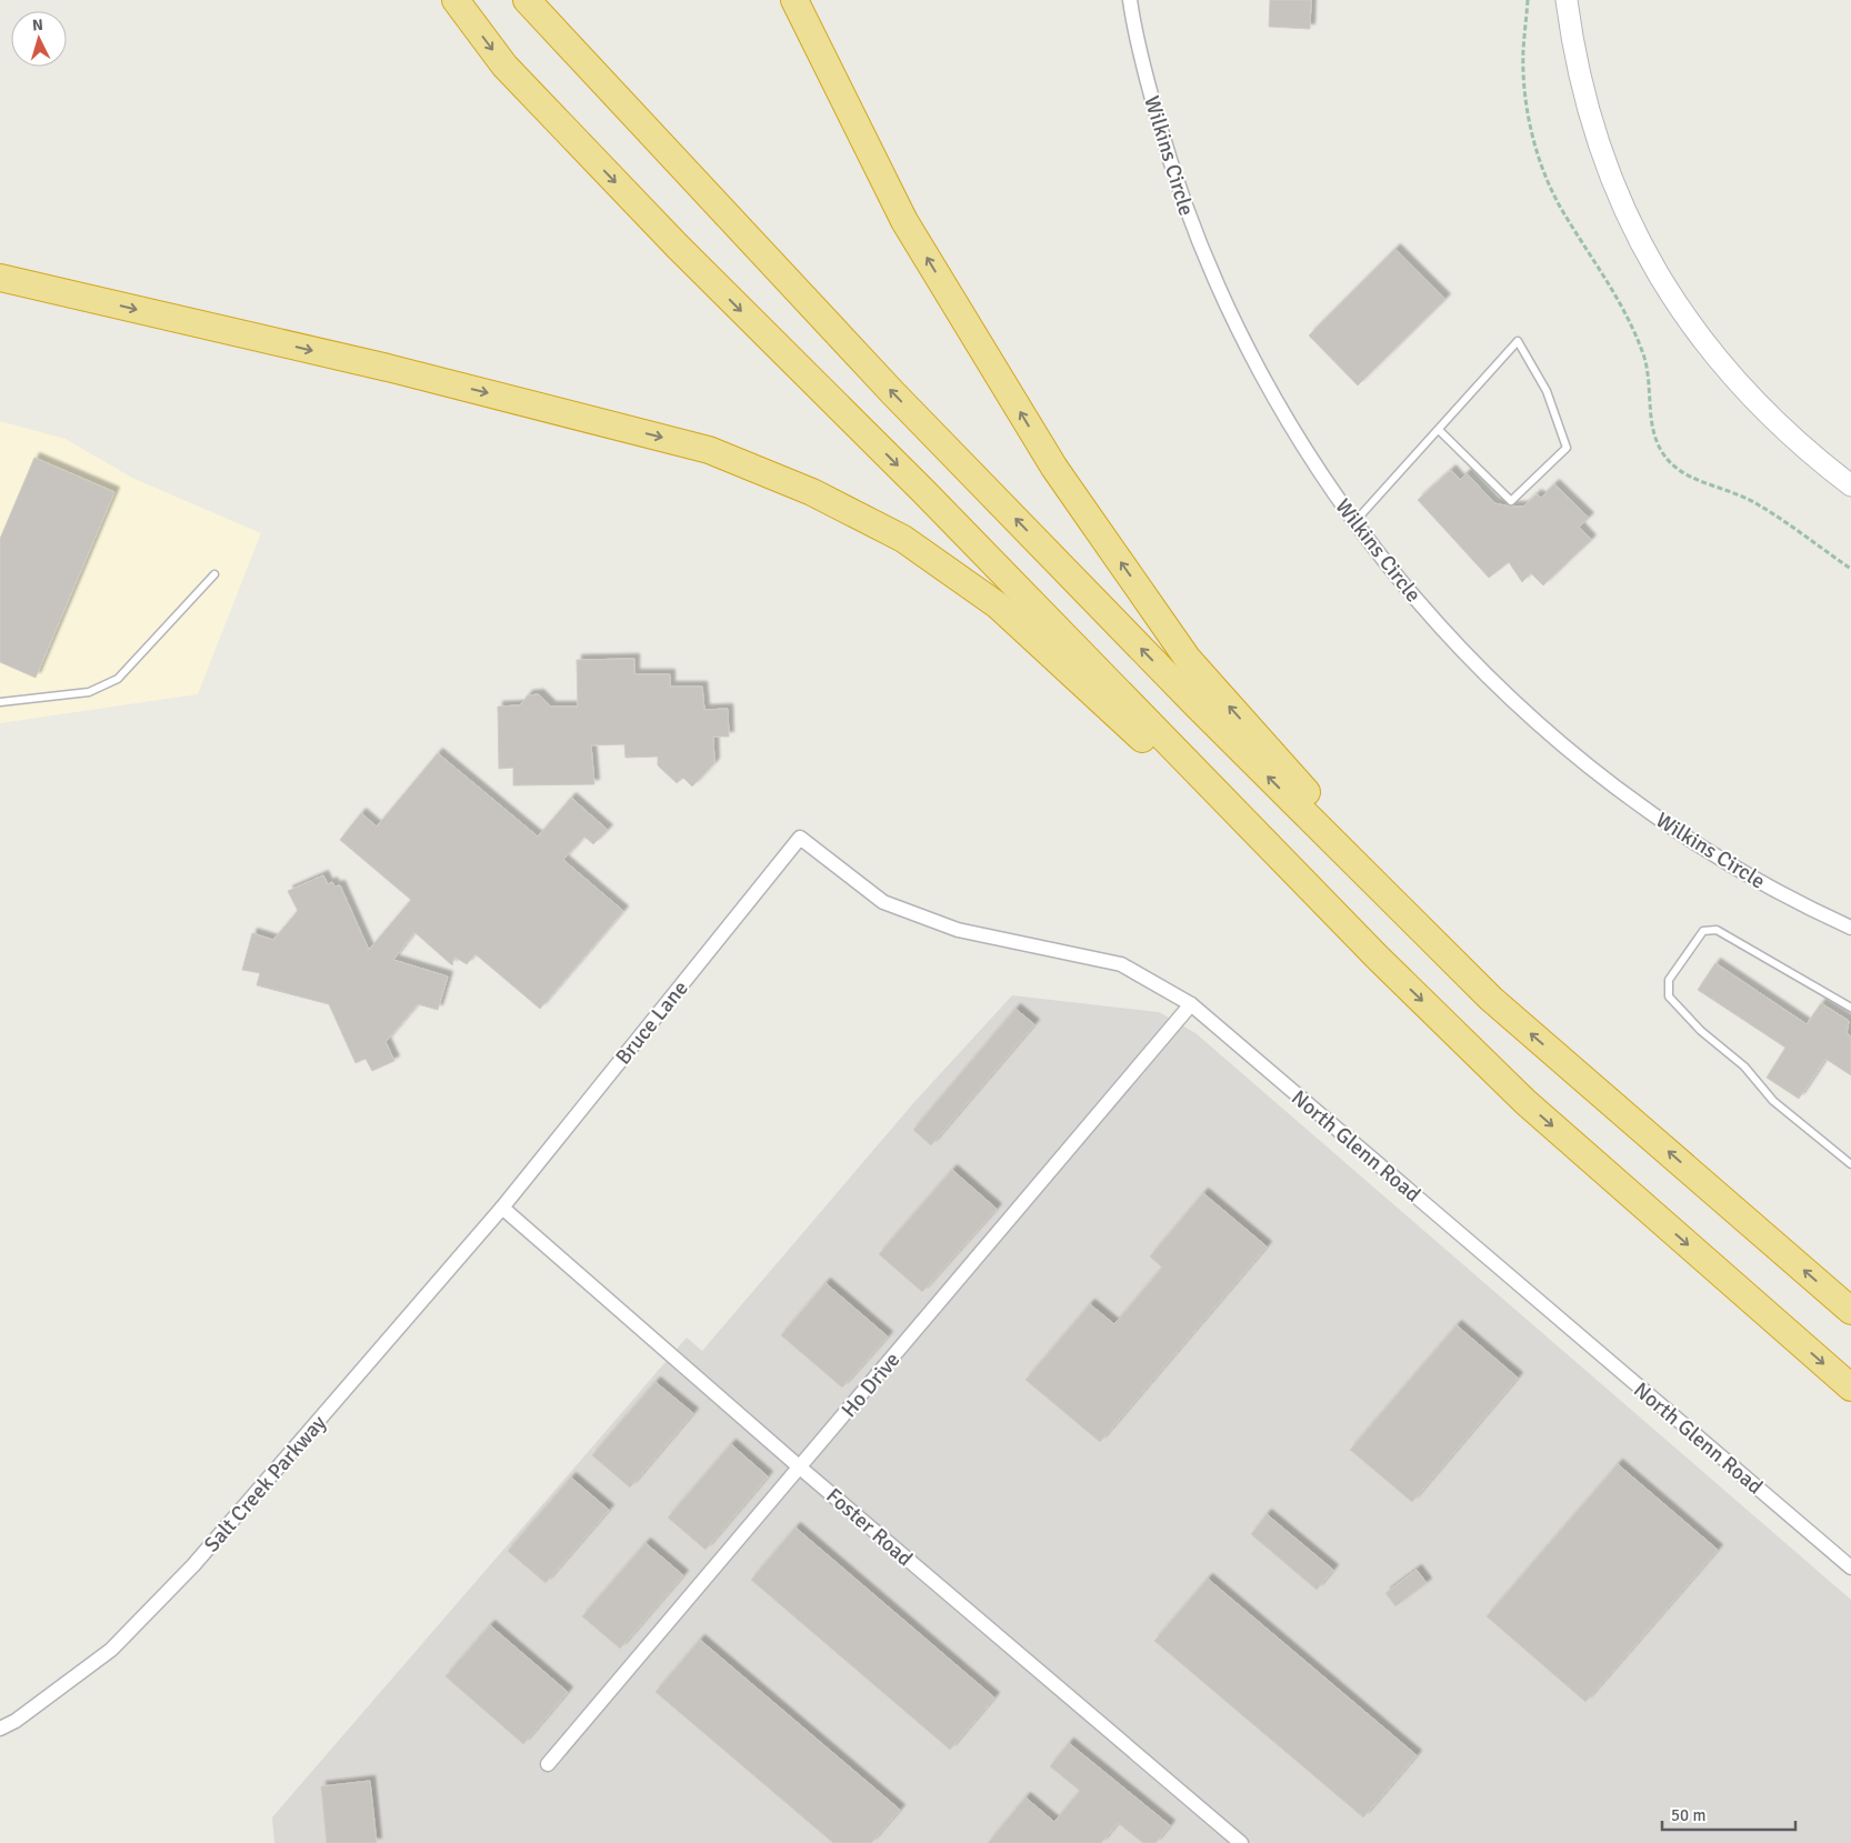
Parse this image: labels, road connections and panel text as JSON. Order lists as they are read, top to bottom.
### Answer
{
  "streets": {
    "street": [
      "Wilkins Circle",
      "Bruce Lane",
      "North Glenn Road",
      "Ho Drive",
      "Salt Creek Parkway",
      "Foster Road"
    ]
  },
  "crossings": [
    ["Bruce Lane", "North Glenn Road"],
    ["Bruce Lane", "Salt Creek Parkway"],
    ["Bruce Lane", "Foster Road"],
    ["North Glenn Road", "Ho Drive"],
    ["Ho Drive", "Foster Road"],
    ["Salt Creek Parkway", "Foster Road"]
  ],
  "scale_bar": "50 m",
  "north": "top"
}
